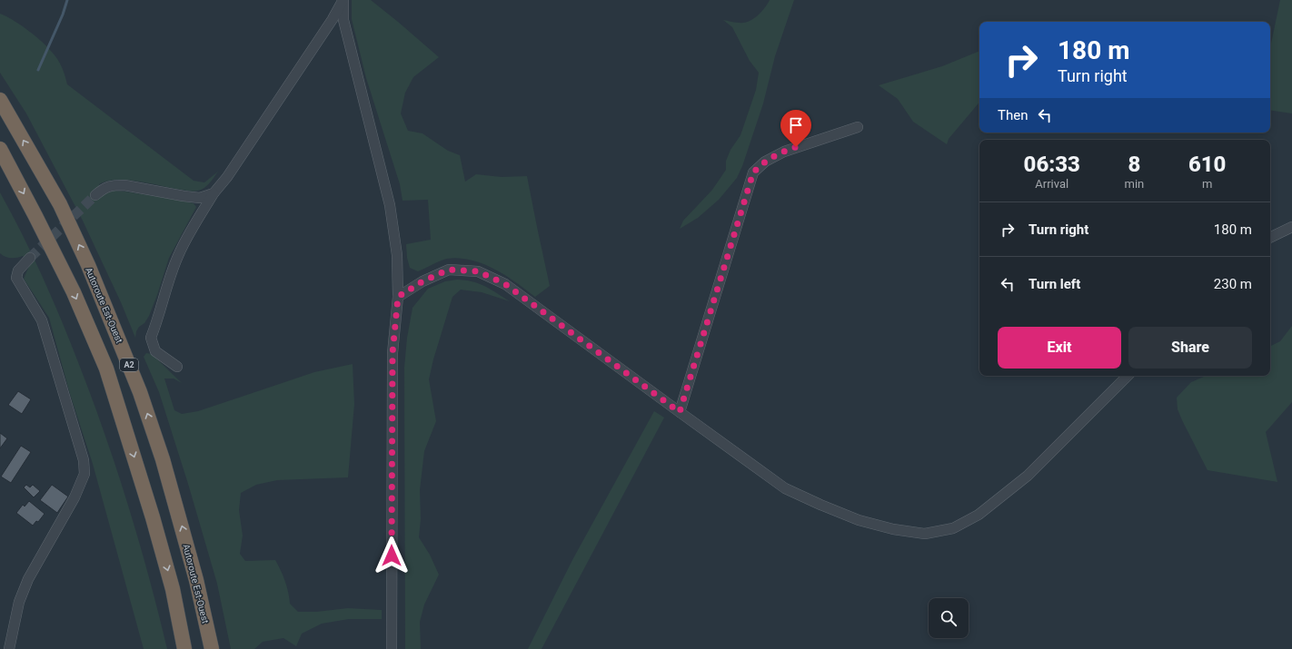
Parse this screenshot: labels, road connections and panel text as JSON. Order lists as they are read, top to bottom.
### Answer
{
  "streets": {
    "highway": ["Autoroute Est-Ouest", "A2"]
  },
  "page": {
    "turn": ["180 m", "Turn right"],
    "then": "Then",
    "eta": [
      "06:33",
      "Arrival",
      "8",
      "min",
      "610",
      "m"
    ],
    "list": [
      {
        "name": "Turn right",
        "value": "180 m"
      },
      {
        "name": "Turn left",
        "value": "230 m"
      }
    ],
    "buttons": ["Exit", "Share"]
  }
}
